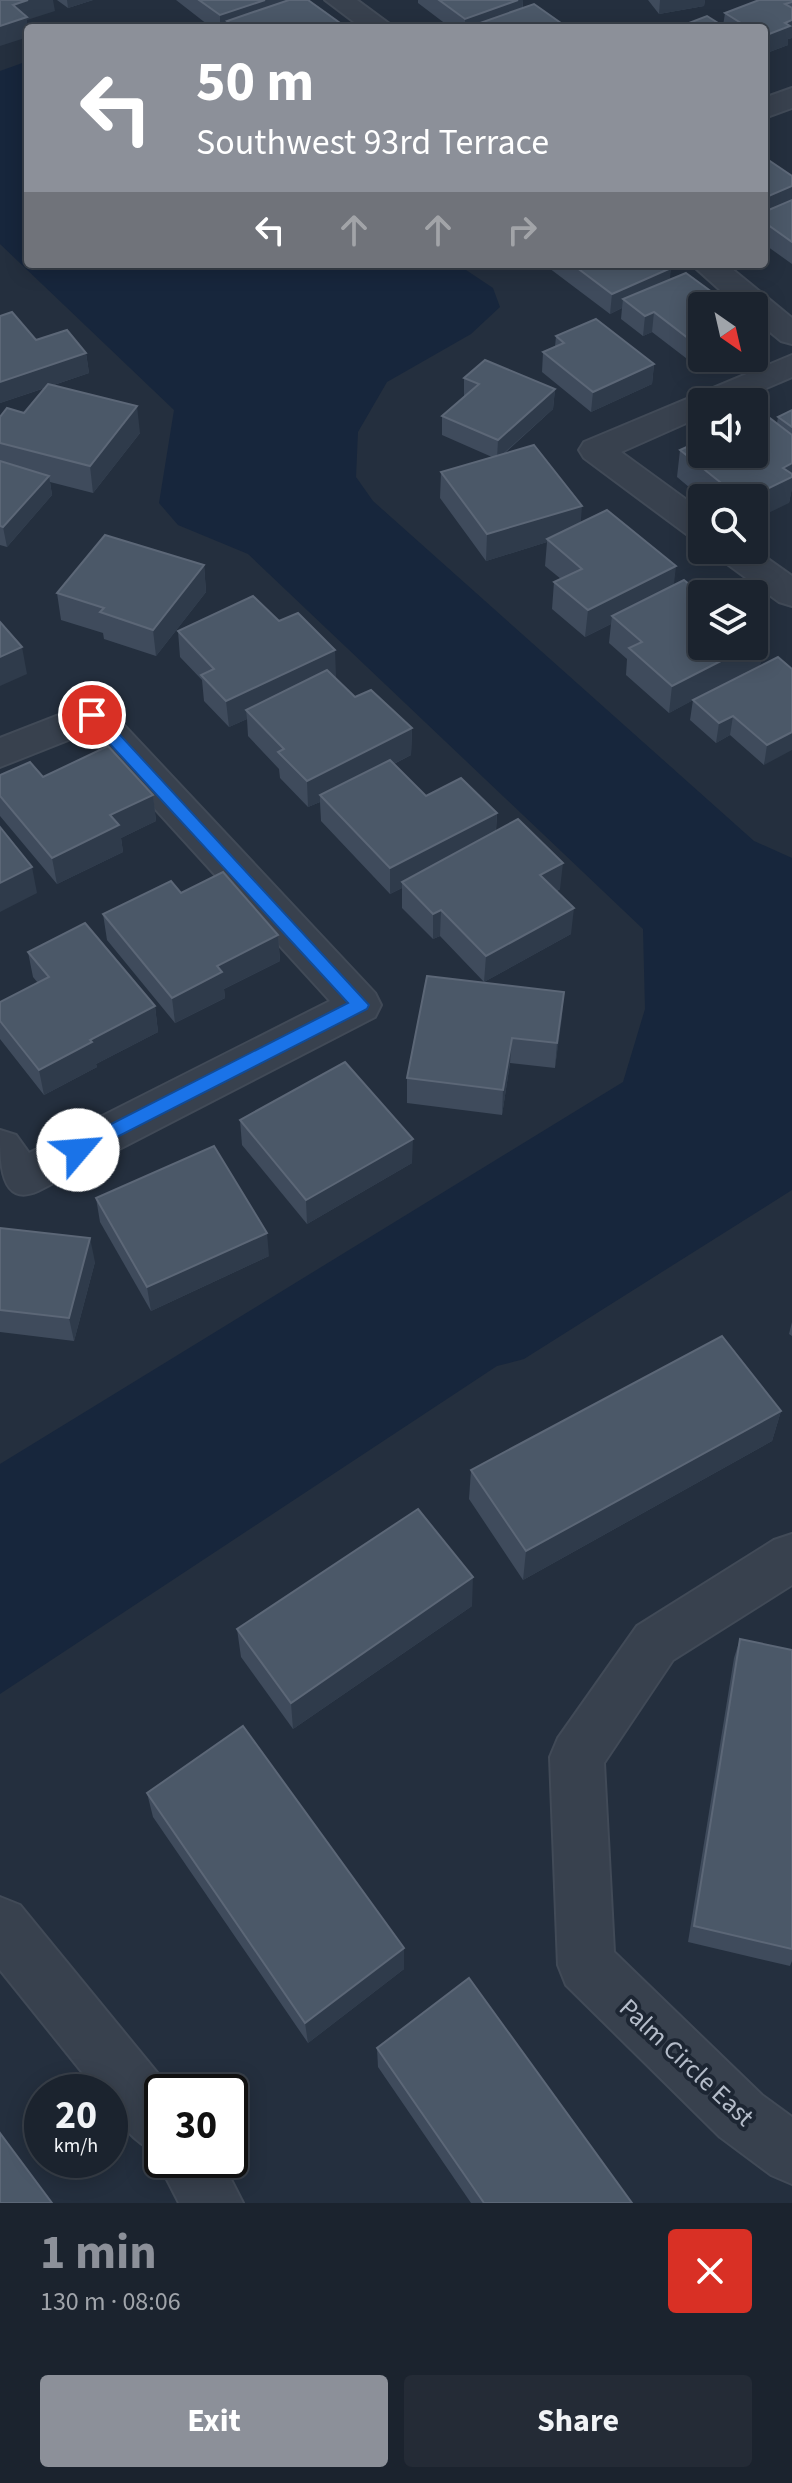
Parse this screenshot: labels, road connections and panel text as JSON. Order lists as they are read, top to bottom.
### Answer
{
  "streets": {
    "street": ["Palm Circle East"]
  },
  "north": "bottom right",
  "page": {
    "turn": ["50 m", "Southwest 93rd Terrace"],
    "speed": "20 km/h",
    "limit": "30",
    "heading": ["1 min", "130 m · 08:06"],
    "buttons": ["Exit", "Share"]
  }
}
